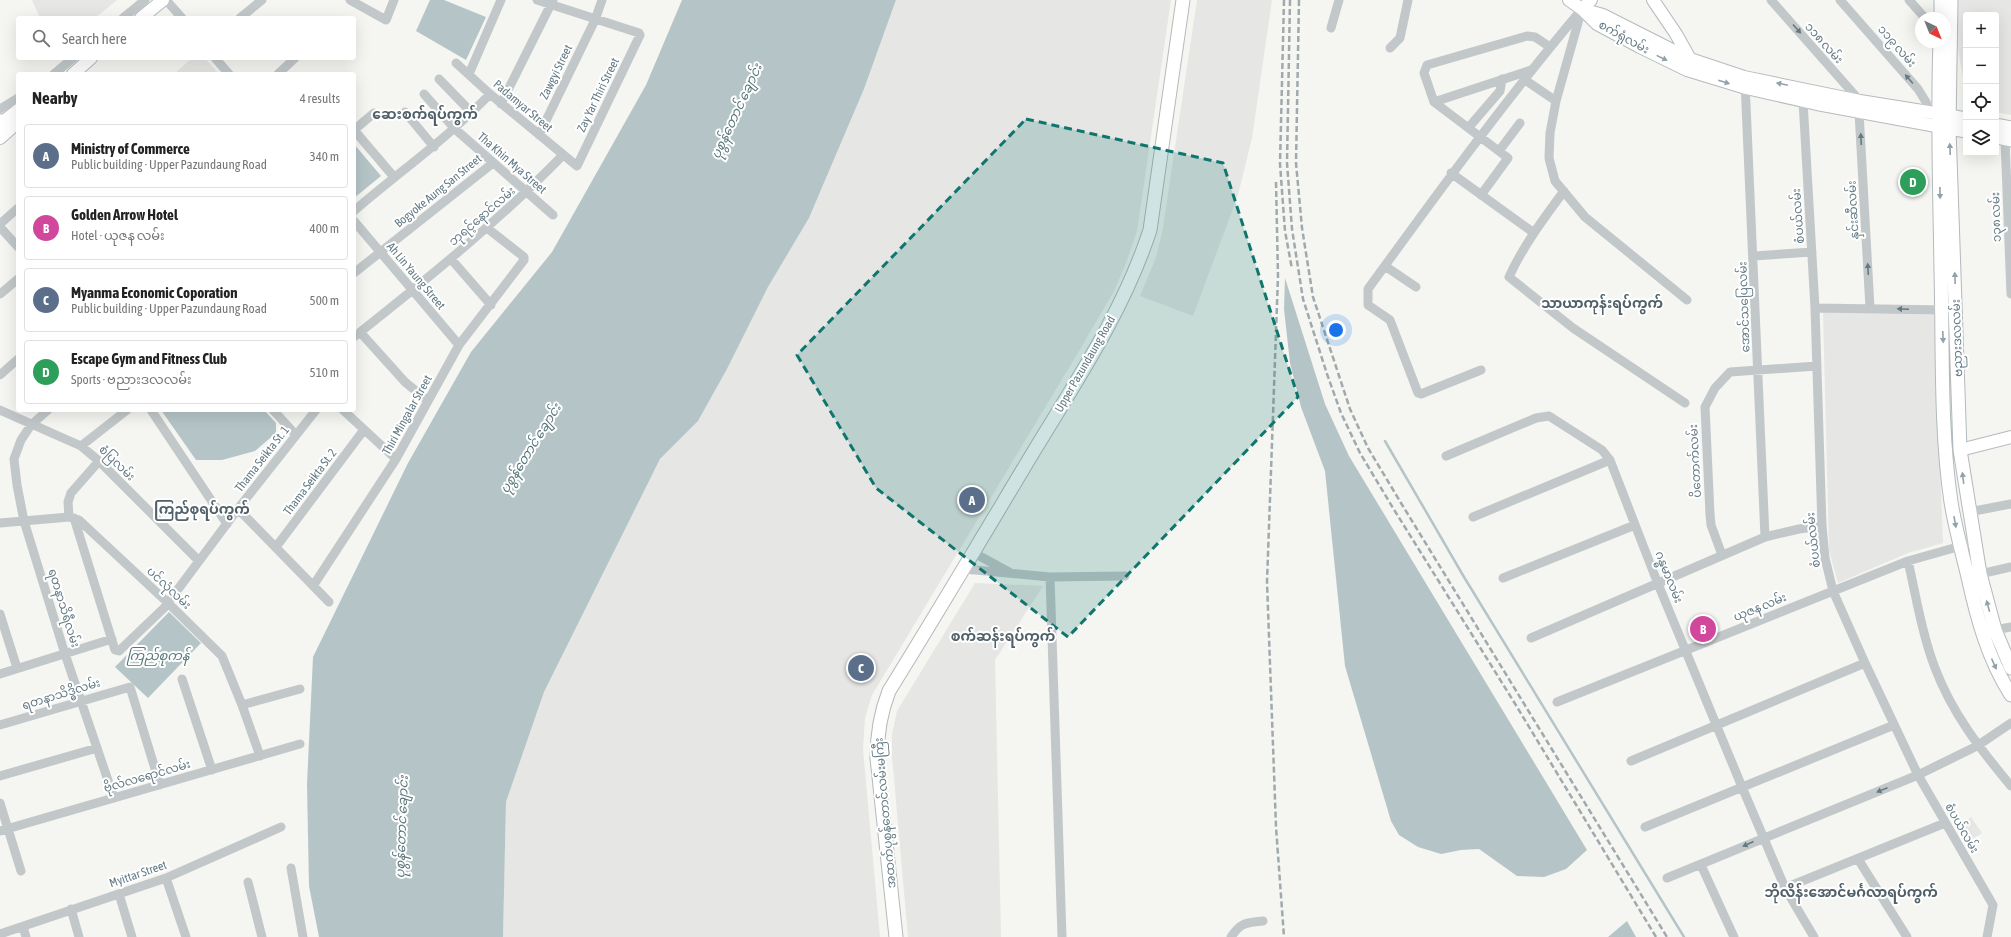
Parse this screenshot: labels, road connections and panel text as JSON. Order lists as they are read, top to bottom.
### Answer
{
  "streets": {
    "main road": [
      "စက်ရုံလမ်း",
      "ဗညားဒလလမ်း",
      "Upper Pazundaung Road",
      "အထက်ပုစွန်တောင်လမ်းမကြီး"
    ],
    "street": [
      "၁၁၈ လမ်း",
      "၁၁၉ လမ်း",
      "Zawgyi Street",
      "Zay Yar Thiri Street",
      "Padamyar Street",
      "Tha Khin Mya Street",
      "Bogyoke Aung San Street",
      "နှင်းဆီလမ်း",
      "ဘုရင့်နောင်လမ်း",
      "စံပယ်လမ်း",
      "၁၃၈ လမ်း",
      "Ah Lin Yaung Street",
      "အောင်သပြေလမ်း",
      "Thiri Mingalar Street",
      "Thama Seikta St. 1",
      "ပိတောက်လမ်း",
      "စံပြလမ်း",
      "Thama Seikta St. 2",
      "ဂန္ဓမာလမ်း",
      "ပင်လုံလမ်း",
      "ယုဇန လမ်း",
      "ရတနာသိရီလမ်း",
      "ရတနာသိဒ္ဓိလမ်း",
      "ဗိုလ်လရောင်လမ်း",
      "Myittar Street"
    ]
  },
  "crossings": [
    ["စက်ရုံလမ်း", "၁၁၈ လမ်း"],
    ["စက်ရုံလမ်း", "၁၁၉ လမ်း"],
    ["စက်ရုံလမ်း", "နှင်းဆီလမ်း"],
    ["စက်ရုံလမ်း", "စံပယ်လမ်း"],
    ["စက်ရုံလမ်း", "အောင်သပြေလမ်း"],
    ["စက်ရုံလမ်း", "ဗညားဒလလမ်း"],
    ["၁၁၈ လမ်း", "နှင်းဆီလမ်း"],
    ["၁၁၉ လမ်း", "ဗညားဒလလမ်း"],
    ["Zawgyi Street", "Zay Yar Thiri Street"],
    ["Zawgyi Street", "Padamyar Street"],
    ["Zay Yar Thiri Street", "Padamyar Street"],
    ["Padamyar Street", "ဘုရင့်နောင်လမ်း"],
    ["Tha Khin Mya Street", "Bogyoke Aung San Street"],
    ["Tha Khin Mya Street", "ဘုရင့်နောင်လမ်း"],
    ["Bogyoke Aung San Street", "Ah Lin Yaung Street"],
    ["ဘုရင့်နောင်လမ်း", "Ah Lin Yaung Street"],
    ["ဘုရင့်နောင်လမ်း", "Thiri Mingalar Street"],
    ["စံပယ်လမ်း", "ယုဇန လမ်း"],
    ["Ah Lin Yaung Street", "Thiri Mingalar Street"],
    ["အောင်သပြေလမ်း", "ပိတောက်လမ်း"],
    ["ဗညားဒလလမ်း", "ယုဇန လမ်း"],
    ["Upper Pazundaung Road", "အထက်ပုစွန်တောင်လမ်းမကြီး"],
    ["Thama Seikta St. 1", "စံပြလမ်း"],
    ["Thama Seikta St. 1", "ပင်လုံလမ်း"],
    ["စံပြလမ်း", "ရတနာသိရီလမ်း"],
    ["ဂန္ဓမာလမ်း", "ယုဇန လမ်း"],
    ["ပင်လုံလမ်း", "ဗိုလ်လရောင်လမ်း"],
    ["ရတနာသိရီလမ်း", "ရတနာသိဒ္ဓိလမ်း"],
    ["ရတနာသိရီလမ်း", "ဗိုလ်လရောင်လမ်း"],
    ["ရတနာသိဒ္ဓိလမ်း", "ဗိုလ်လရောင်လမ်း"]
  ],
  "one_way": ["၁၁၈ လမ်း", "၁၁၉ လမ်း", "နှင်းဆီလမ်း"],
  "districts": [
    "ဆေးစက်ရပ်ကွက်",
    "သာယာကုန်းရပ်ကွက်",
    "ကြည်စုရပ်ကွက်",
    "စက်ဆန်းရပ်ကွက်",
    "ဘိုလိန်းအောင်မင်္ဂလာရပ်ကွက်"
  ],
  "water": ["ပုစွန်တောင် ချောင်း", "ကြည်စုကန်"],
  "north": "bottom right",
  "page": {
    "map_buttons": ["+", "−"],
    "search": "Search here",
    "heading": ["Nearby", "4 results"],
    "list": [
      {
        "mark": "A",
        "name": "Ministry of Commerce",
        "note": "Public building · Upper Pazundaung Road",
        "value": "340 m"
      },
      {
        "mark": "B",
        "name": "Golden Arrow Hotel",
        "note": "Hotel · ယုဇန လမ်း",
        "value": "400 m"
      },
      {
        "mark": "C",
        "name": "Myanma Economic Coporation",
        "note": "Public building · Upper Pazundaung Road",
        "value": "500 m"
      },
      {
        "mark": "D",
        "name": "Escape Gym and Fitness Club",
        "note": "Sports · ဗညားဒလလမ်း",
        "value": "510 m"
      }
    ],
    "pins": [
      "D",
      "A",
      "B",
      "C"
    ]
  }
}
